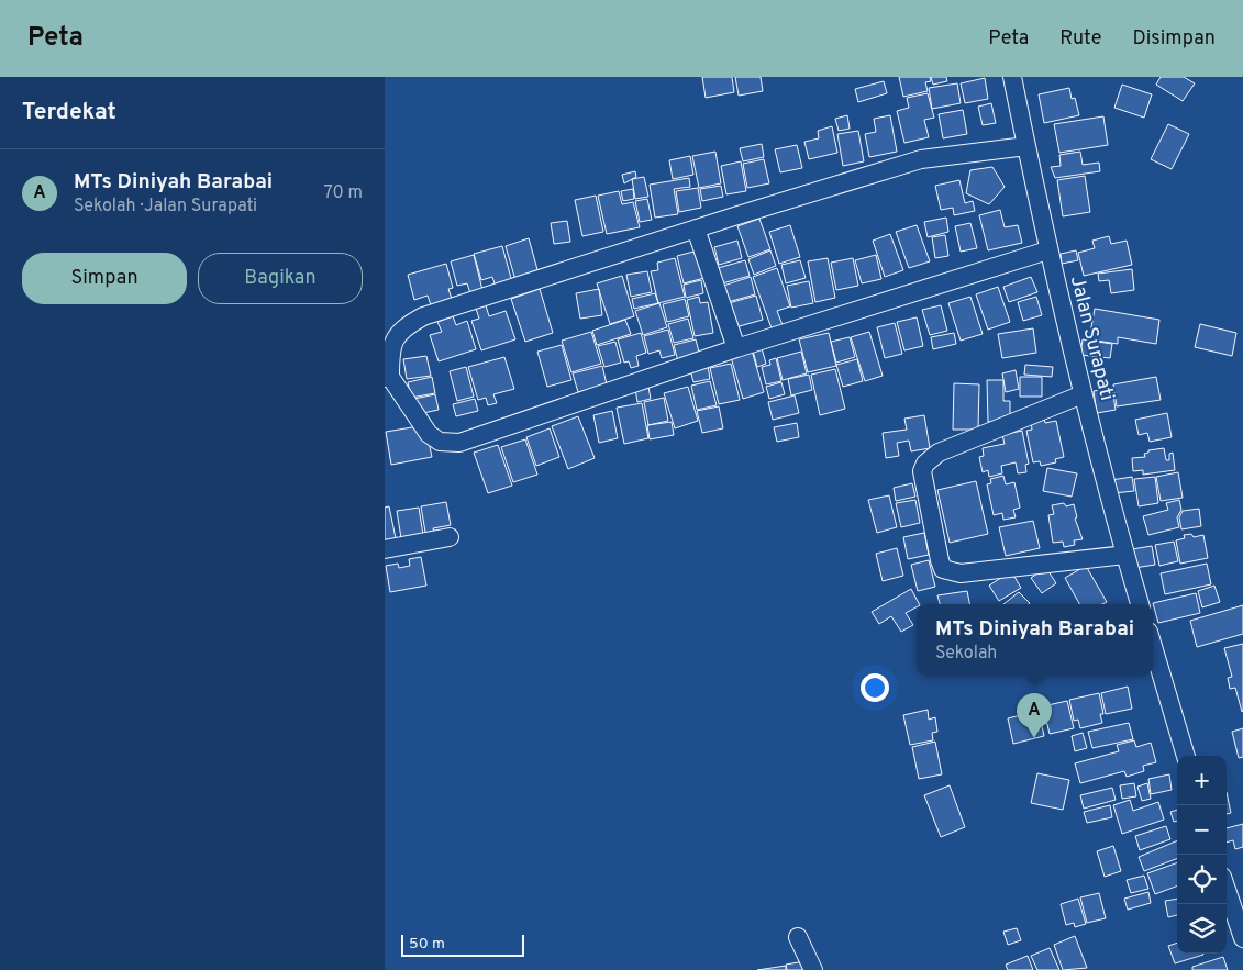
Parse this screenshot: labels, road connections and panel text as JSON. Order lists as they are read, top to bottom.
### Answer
{
  "streets": {
    "street": ["Jalan Surapati"]
  },
  "scale_bar": "50 m",
  "page": {
    "header": "Peta",
    "nav": ["Peta", "Rute", "Disimpan"],
    "heading": "Terdekat",
    "list": [
      {
        "mark": "A",
        "name": "MTs Diniyah Barabai",
        "note": "Sekolah · Jalan Surapati",
        "value": "70 m"
      }
    ],
    "buttons": ["Simpan", "Bagikan"],
    "popup": ["MTs Diniyah Barabai", "Sekolah"],
    "pins": "A",
    "map_buttons": ["+", "−"],
    "scale": "50 m"
  }
}
